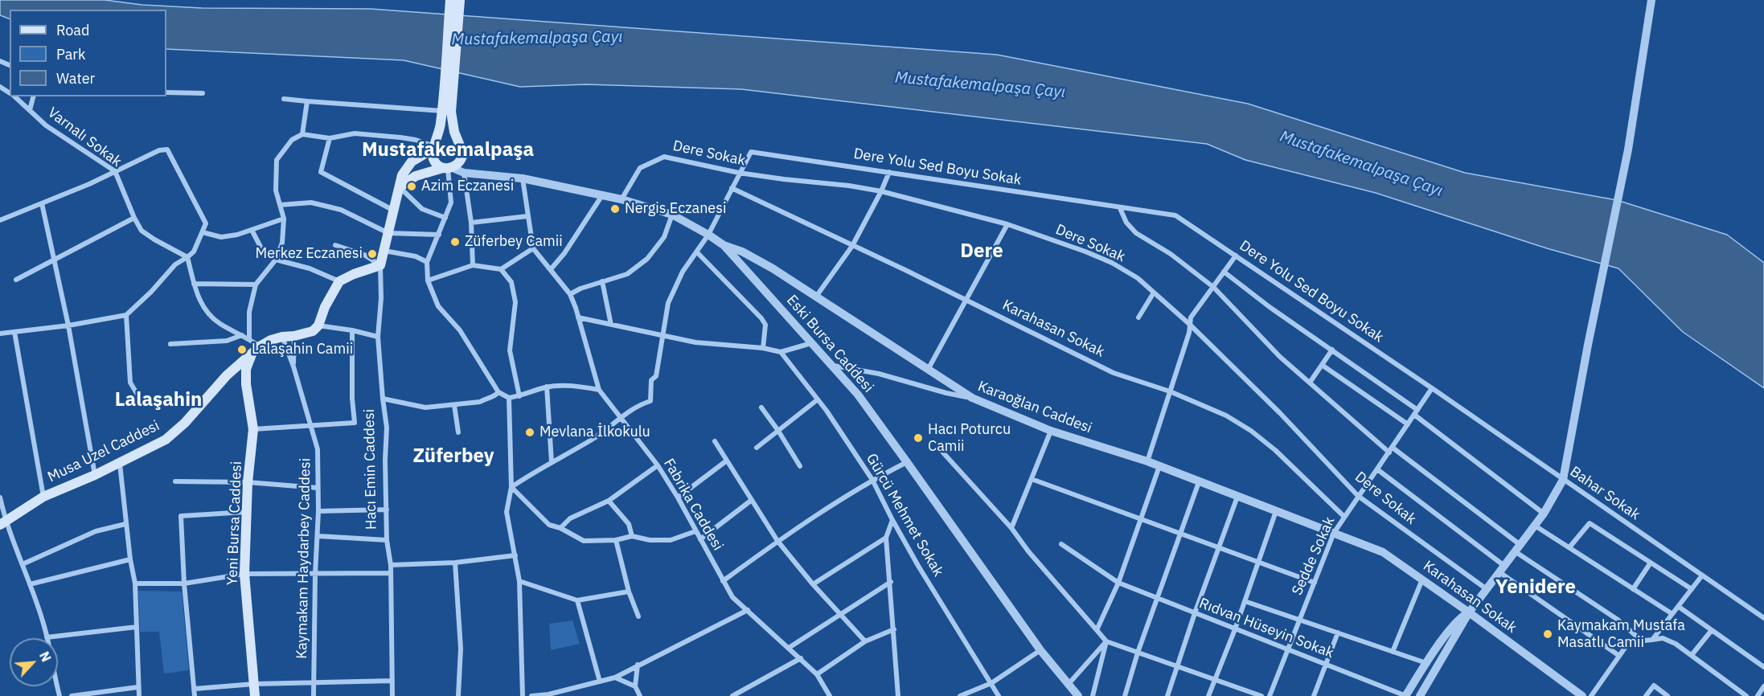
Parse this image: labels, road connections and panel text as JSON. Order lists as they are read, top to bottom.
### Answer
{
  "streets": {
    "main road": ["Musa Uzel Caddesi", "Hacı Emin Caddesi", "Yeni Bursa Caddesi"],
    "street": [
      "Varnalı Sokak",
      "Dere Sokak",
      "Dere Yolu Sed Boyu Sokak",
      "Karahasan Sokak",
      "Eski Bursa Caddesi",
      "Karaoğlan Caddesi",
      "Bahar Sokak",
      "Fabrika Caddesi",
      "Gürcü Mehmet Sokak",
      "Sedde Sokak",
      "Kaymakam Haydarbey Caddesi",
      "Rıdvan Hüseyin Sokak"
    ]
  },
  "crossings": [
    ["Dere Sokak", "Dere Yolu Sed Boyu Sokak"],
    ["Dere Sokak", "Eski Bursa Caddesi"],
    ["Dere Sokak", "Sedde Sokak"],
    ["Dere Yolu Sed Boyu Sokak", "Bahar Sokak"],
    ["Dere Yolu Sed Boyu Sokak", "Sedde Sokak"],
    ["Karahasan Sokak", "Karaoğlan Caddesi"],
    ["Karahasan Sokak", "Sedde Sokak"],
    ["Eski Bursa Caddesi", "Karaoğlan Caddesi"],
    ["Eski Bursa Caddesi", "Hacı Emin Caddesi"],
    ["Karaoğlan Caddesi", "Sedde Sokak"],
    ["Musa Uzel Caddesi", "Yeni Bursa Caddesi"],
    ["Musa Uzel Caddesi", "Kaymakam Haydarbey Caddesi"],
    ["Bahar Sokak", "Sedde Sokak"],
    ["Sedde Sokak", "Rıdvan Hüseyin Sokak"]
  ],
  "districts": [
    "Mustafakemalpaşa",
    "Dere",
    "Lalaşahin",
    "Züferbey",
    "Yenidere"
  ],
  "water": ["Mustafakemalpaşa Çayı"],
  "places": [
    "Azim Eczanesi",
    "Nergis Eczanesi",
    "Züferbey Camii",
    "Merkez Eczanesi",
    "Lalaşahin Camii",
    "Mevlana İlkokulu",
    "Hacı Poturcu Camii",
    "Kaymakam Mustafa Masatlı Camii"
  ],
  "legend": ["Road", "Park", "Water"],
  "north": "top right"
}
